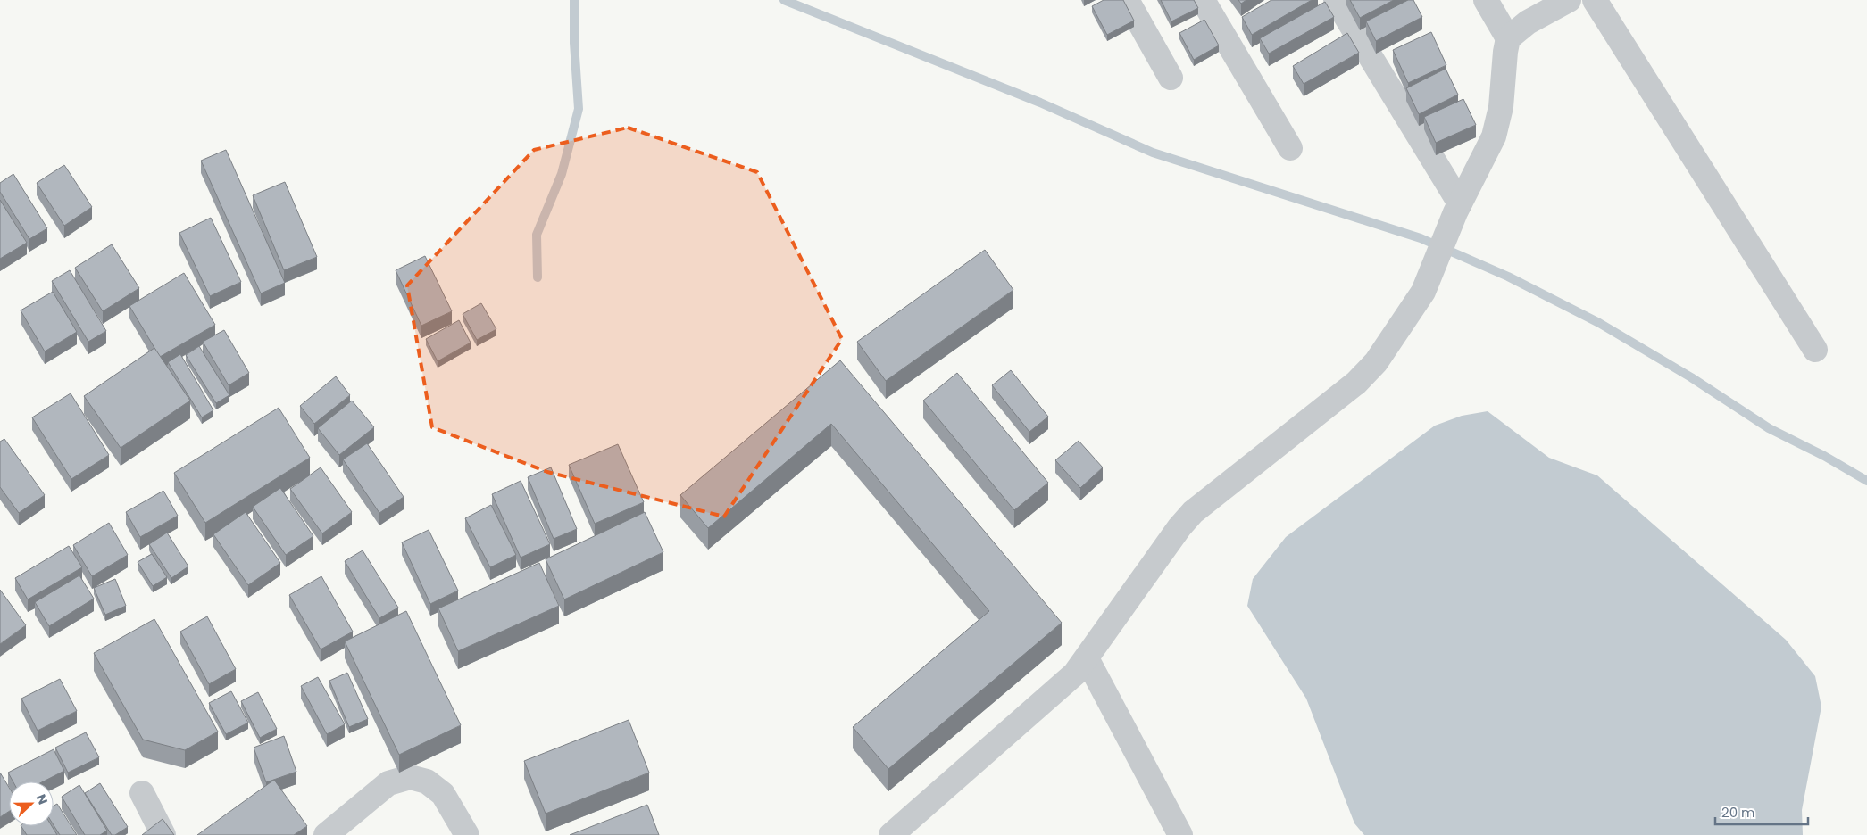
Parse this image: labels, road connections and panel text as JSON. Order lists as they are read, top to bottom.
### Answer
{
  "scale_bar": "20 m",
  "north": "right"
}
